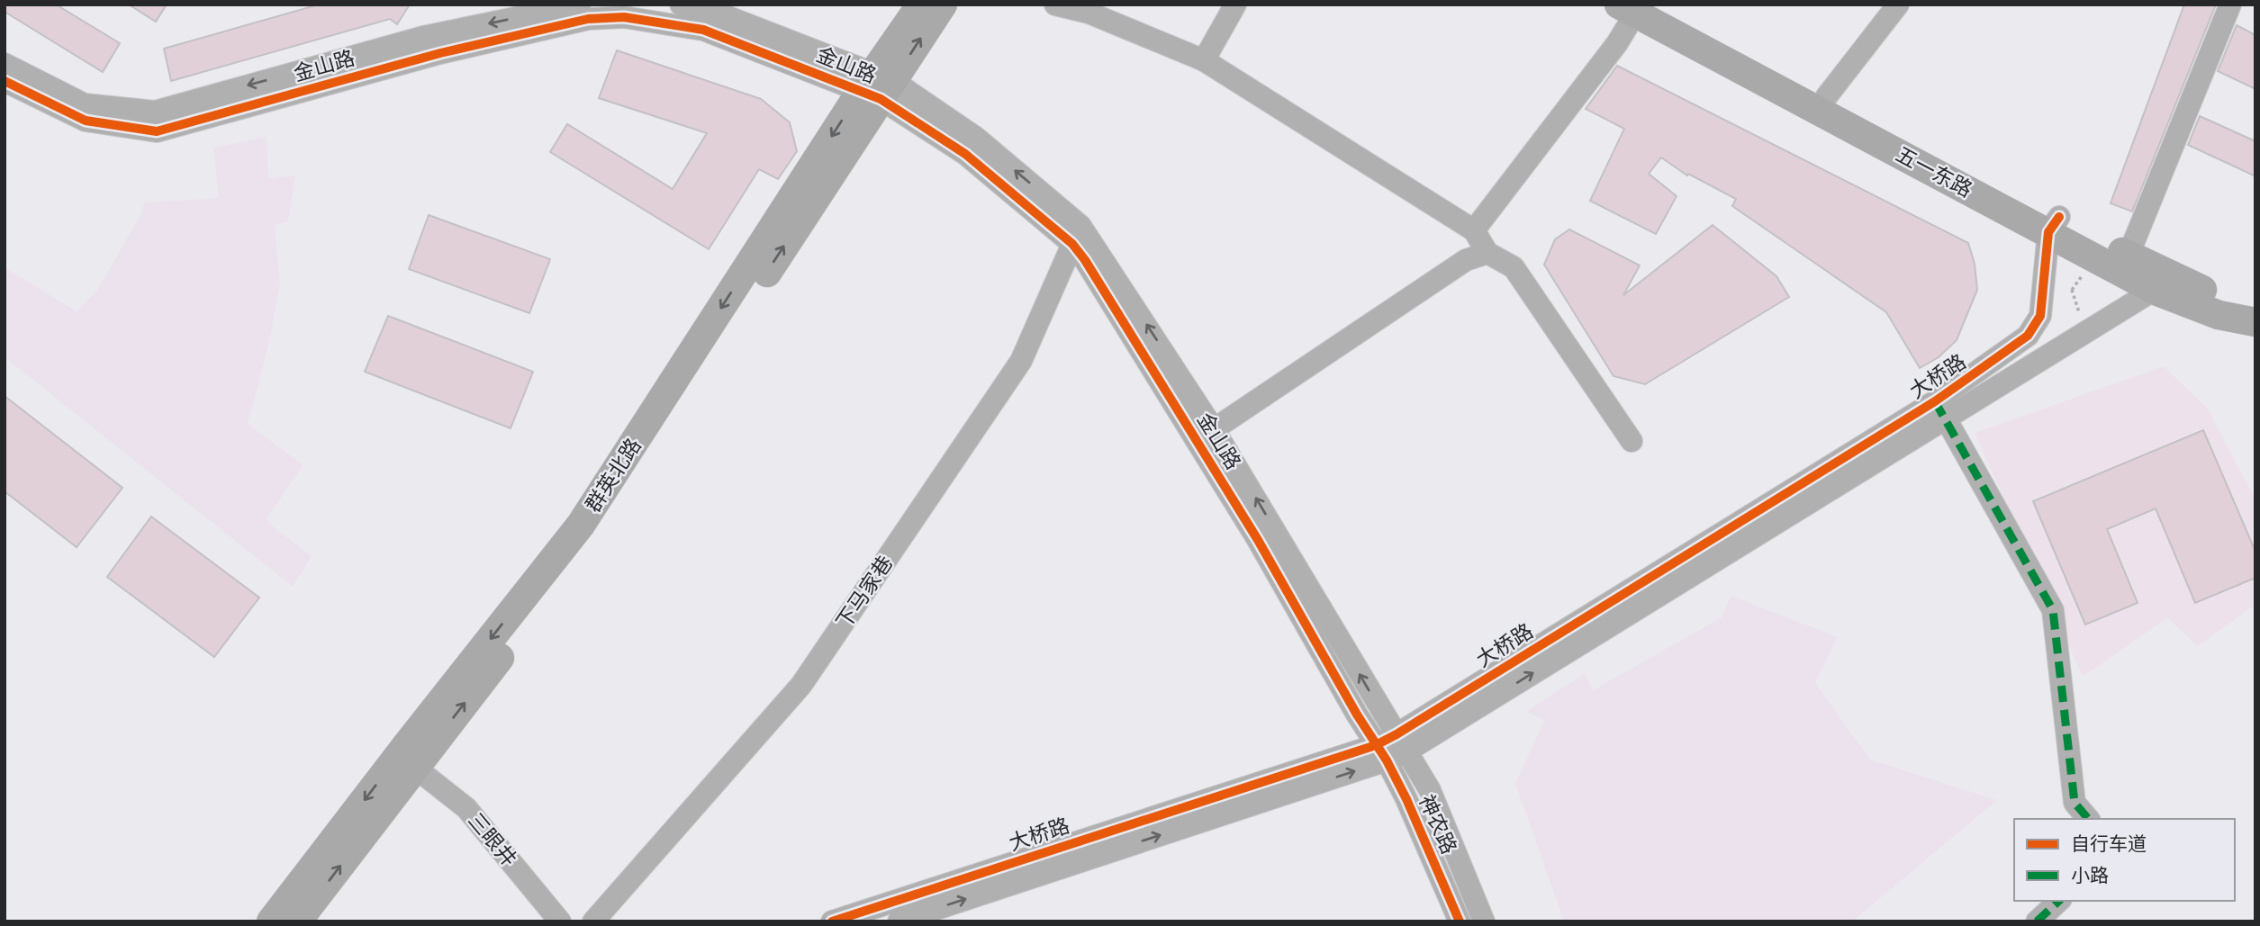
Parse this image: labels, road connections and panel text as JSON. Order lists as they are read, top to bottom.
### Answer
{
  "streets": {
    "main road": ["五一东路", "群英北路"],
    "street": [
      "金山路",
      "大桥路",
      "下马家巷",
      "神农路",
      "三眼井"
    ]
  },
  "crossings": [
    ["金山路", "大桥路"],
    ["金山路", "群英北路"],
    ["金山路", "下马家巷"],
    ["金山路", "神农路"],
    ["五一东路", "大桥路"],
    ["大桥路", "神农路"],
    ["群英北路", "三眼井"]
  ],
  "legend": ["自行车道", "小路"]
}
